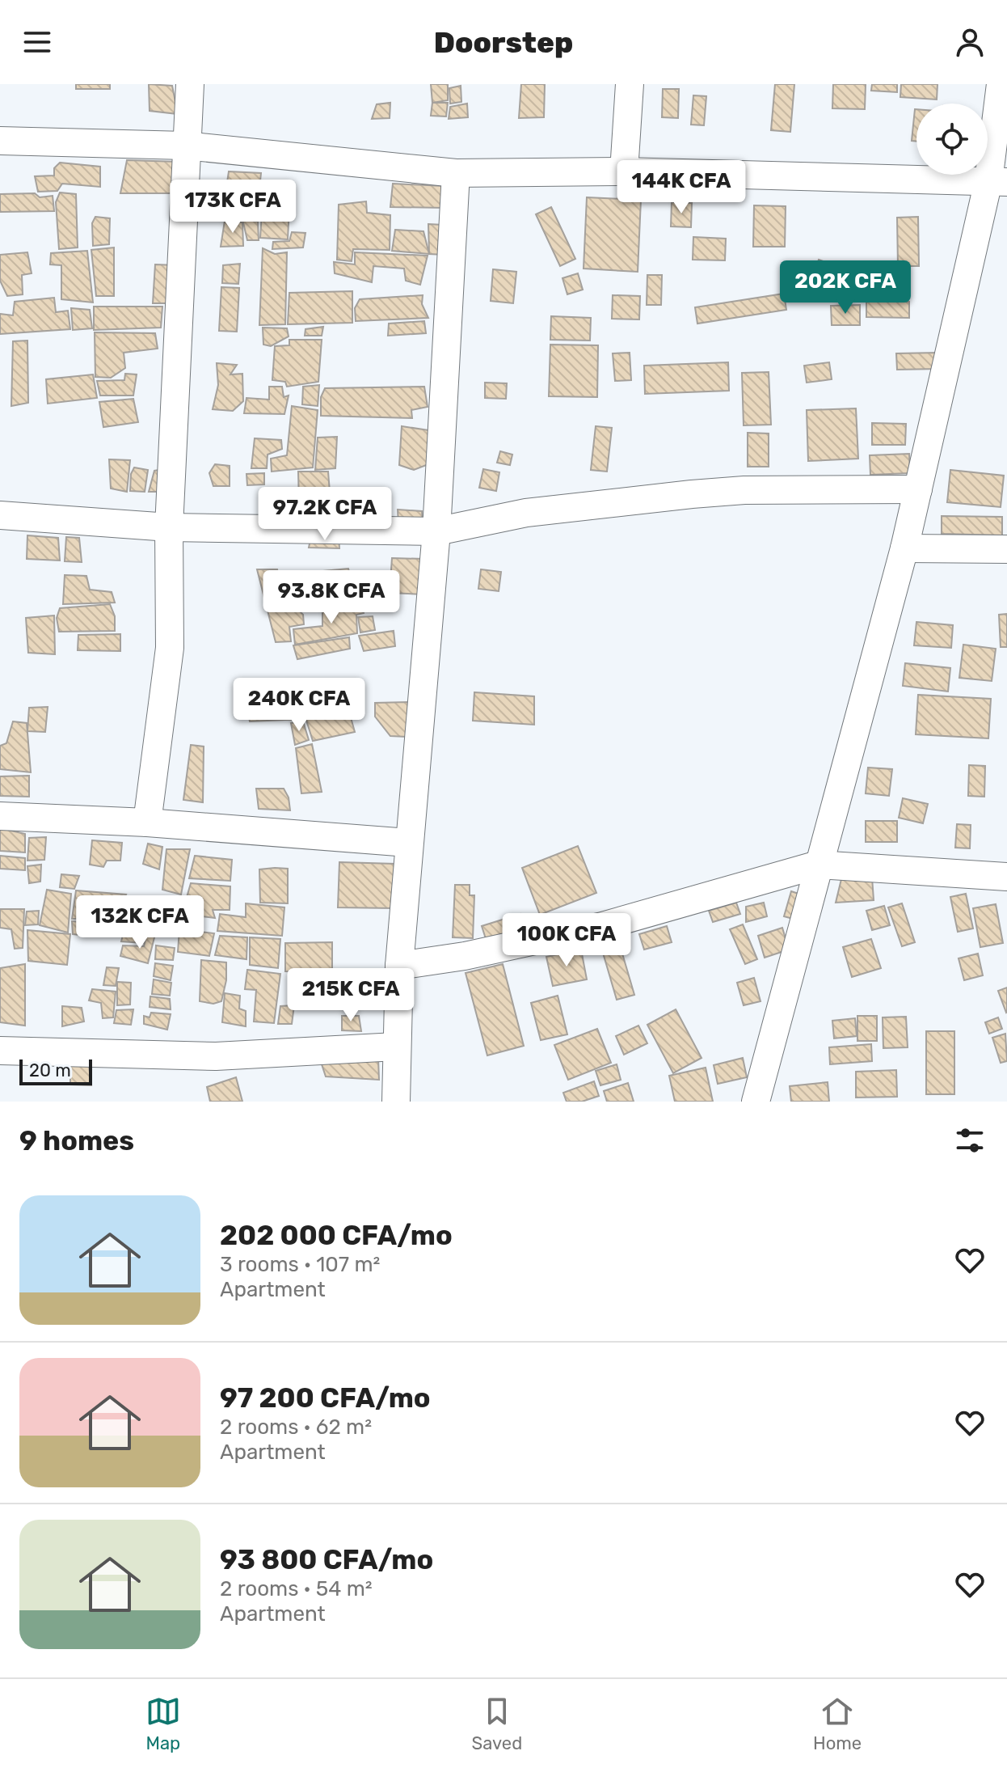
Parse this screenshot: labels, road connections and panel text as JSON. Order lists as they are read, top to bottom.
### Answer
{
  "scale_bar": "20 m",
  "page": {
    "header": "Doorstep",
    "price": [
      "144K CFA",
      "173K CFA",
      "202K CFA",
      "97.2K CFA",
      "93.8K CFA",
      "240K CFA",
      "132K CFA",
      "100K CFA",
      "215K CFA"
    ],
    "scale": "20 m",
    "heading": "9 homes",
    "list": [
      {
        "name": "202 000 CFA/mo",
        "note": "3 rooms · 107 m² · Apartment"
      },
      {
        "name": "97 200 CFA/mo",
        "note": "2 rooms · 62 m² · Apartment"
      },
      {
        "name": "93 800 CFA/mo",
        "note": "2 rooms · 54 m² · Apartment"
      }
    ],
    "tabs": ["Map", "Saved", "Home"]
  }
}
